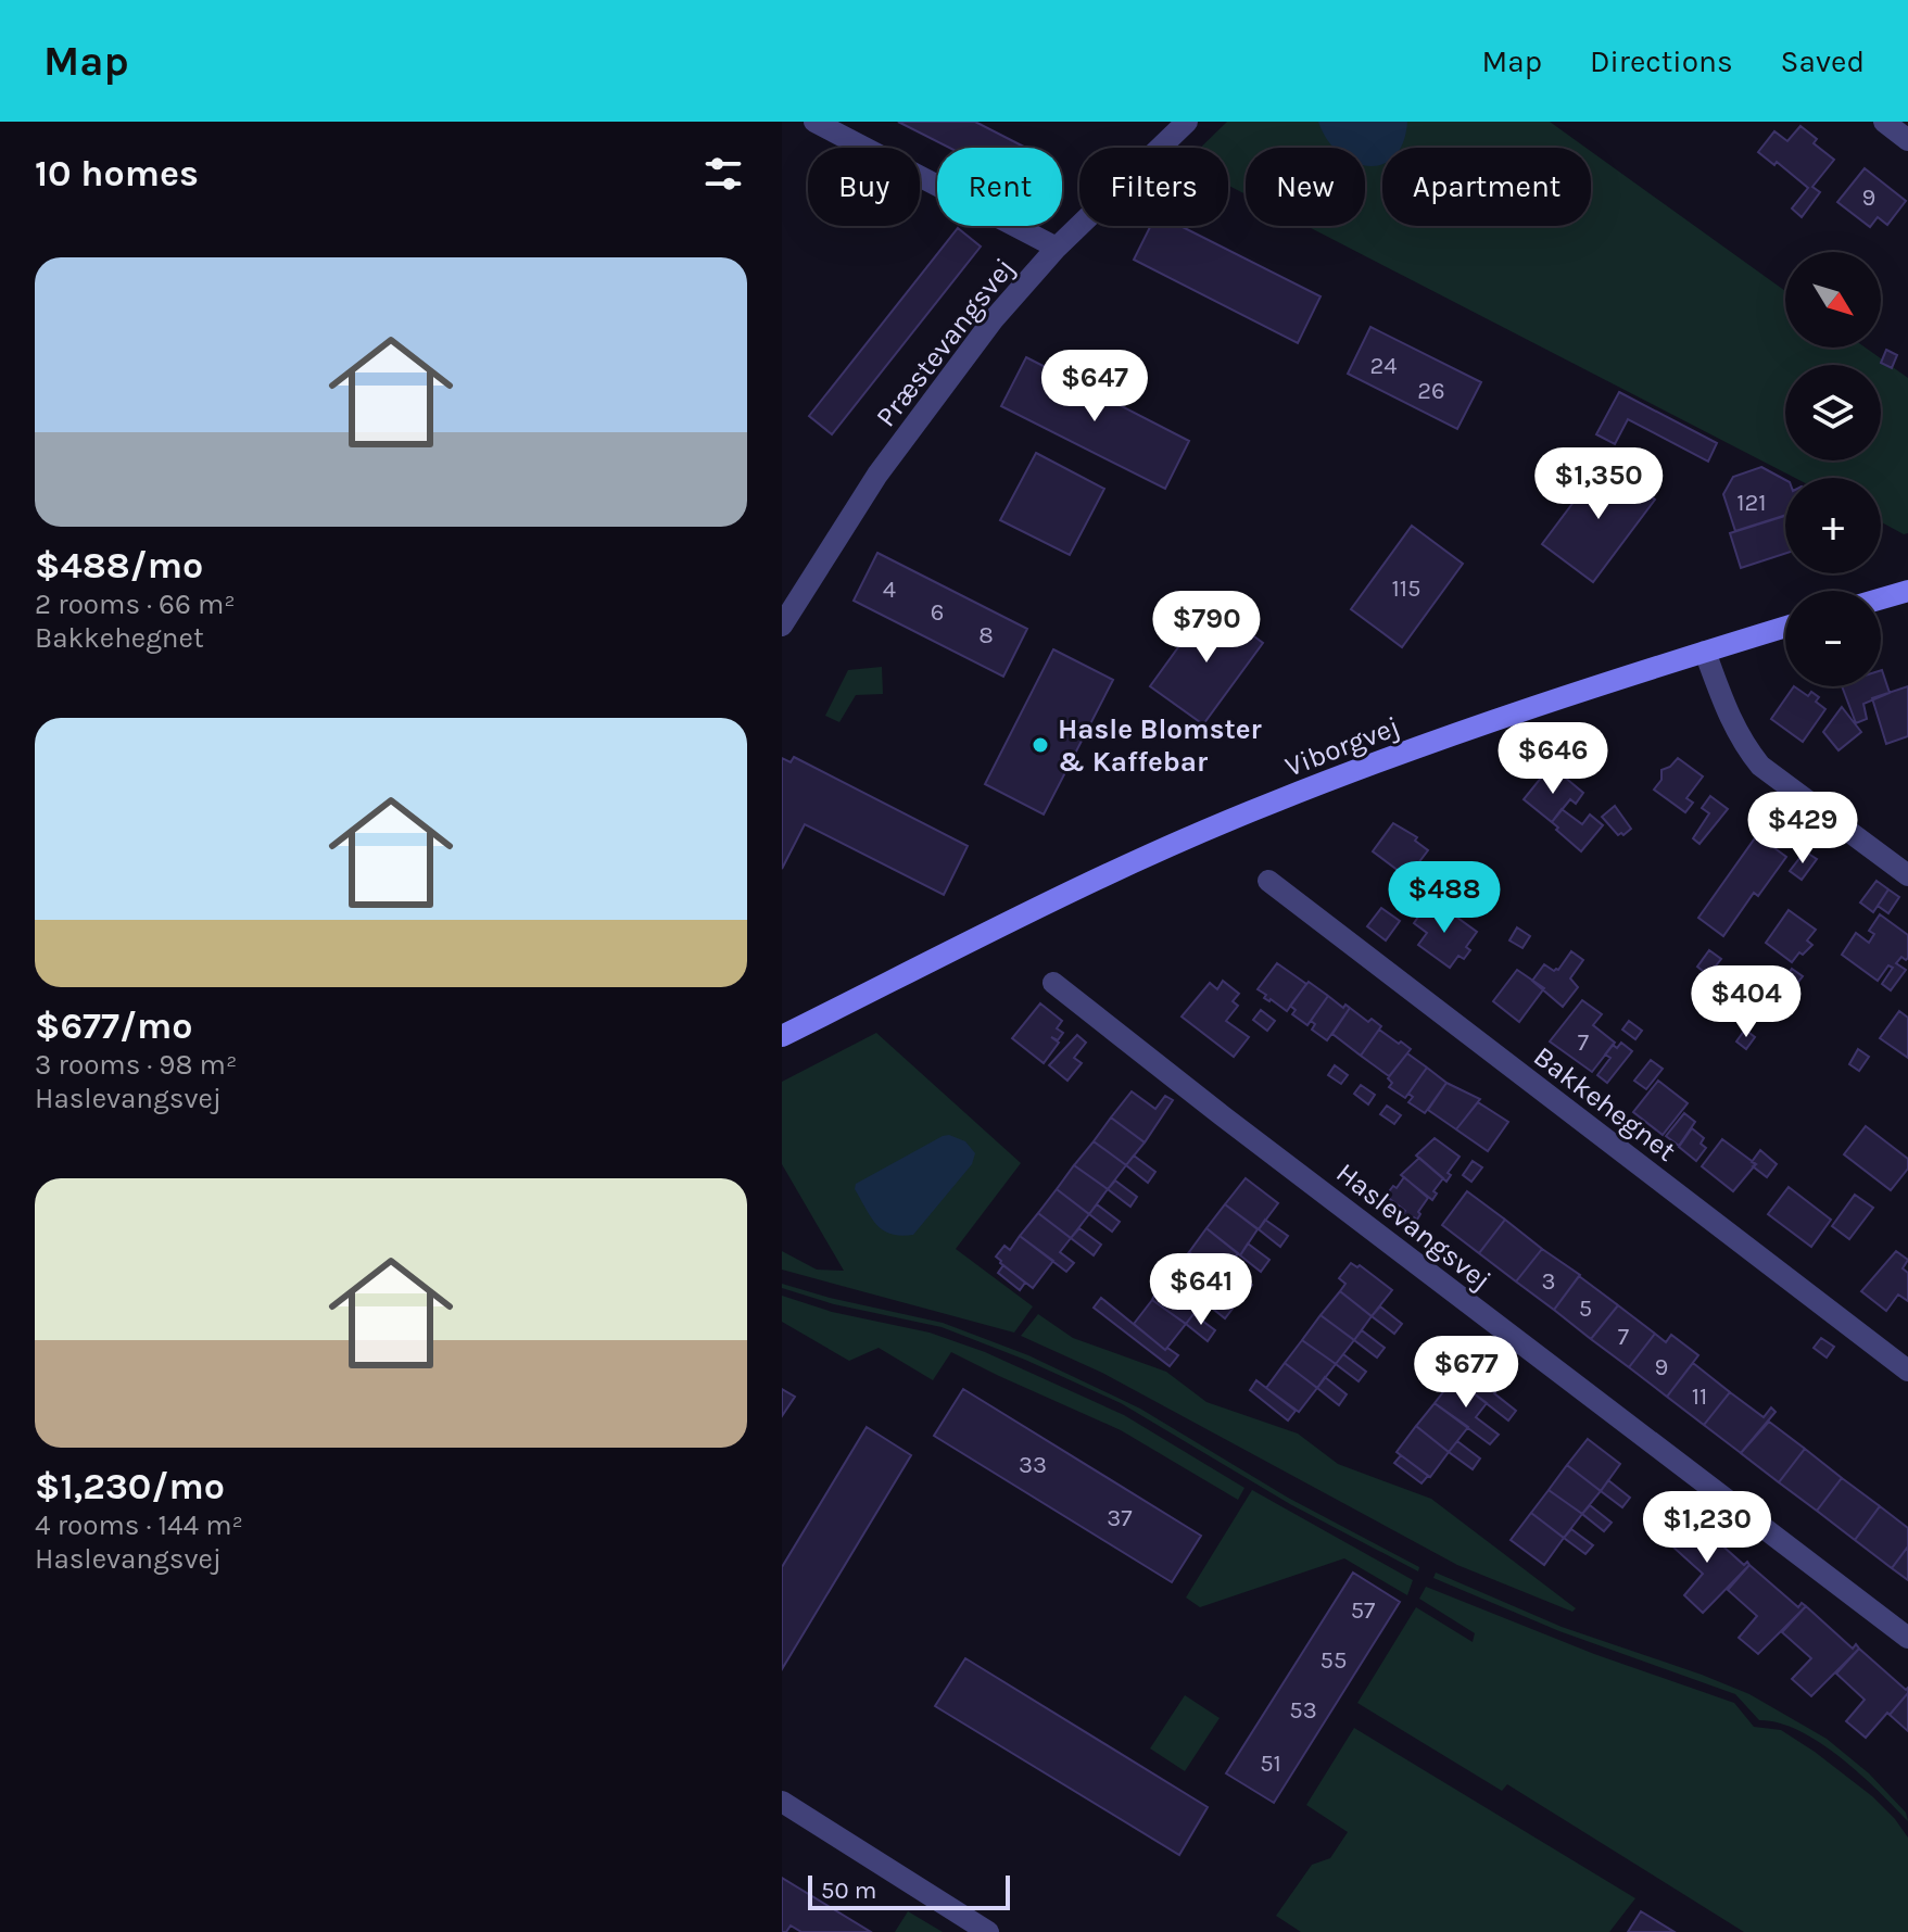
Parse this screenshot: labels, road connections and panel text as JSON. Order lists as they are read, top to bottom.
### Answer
{
  "streets": {
    "street": [
      "Præstevangsvej",
      "Viborgvej",
      "Bakkehegnet",
      "Haslevangsvej"
    ]
  },
  "places": ["Hasle Blomster & Kaffebar"],
  "house_numbers": [
    "9",
    "24",
    "26",
    "121",
    "115",
    "4",
    "6",
    "8",
    "7",
    "3",
    "5",
    "7",
    "9",
    "11",
    "33",
    "37",
    "57",
    "55",
    "53",
    "51"
  ],
  "scale_bar": "50 m",
  "north": "bottom right",
  "page": {
    "header": "Map",
    "nav": ["Map", "Directions", "Saved"],
    "heading": "10 homes",
    "chip": [
      "Buy",
      "Rent",
      "Filters",
      "New",
      "Apartment"
    ],
    "list": [
      {
        "name": "$488/mo",
        "note": "2 rooms · 66 m² · Bakkehegnet"
      },
      {
        "name": "$677/mo",
        "note": "3 rooms · 98 m² · Haslevangsvej"
      },
      {
        "name": "$1,230/mo",
        "note": "4 rooms · 144 m² · Haslevangsvej"
      }
    ],
    "map_buttons": ["+", "−"],
    "price": [
      "$647",
      "$1,350",
      "$790",
      "$646",
      "$429",
      "$488",
      "$404",
      "$641",
      "$677",
      "$1,230"
    ],
    "scale": "50 m"
  }
}
